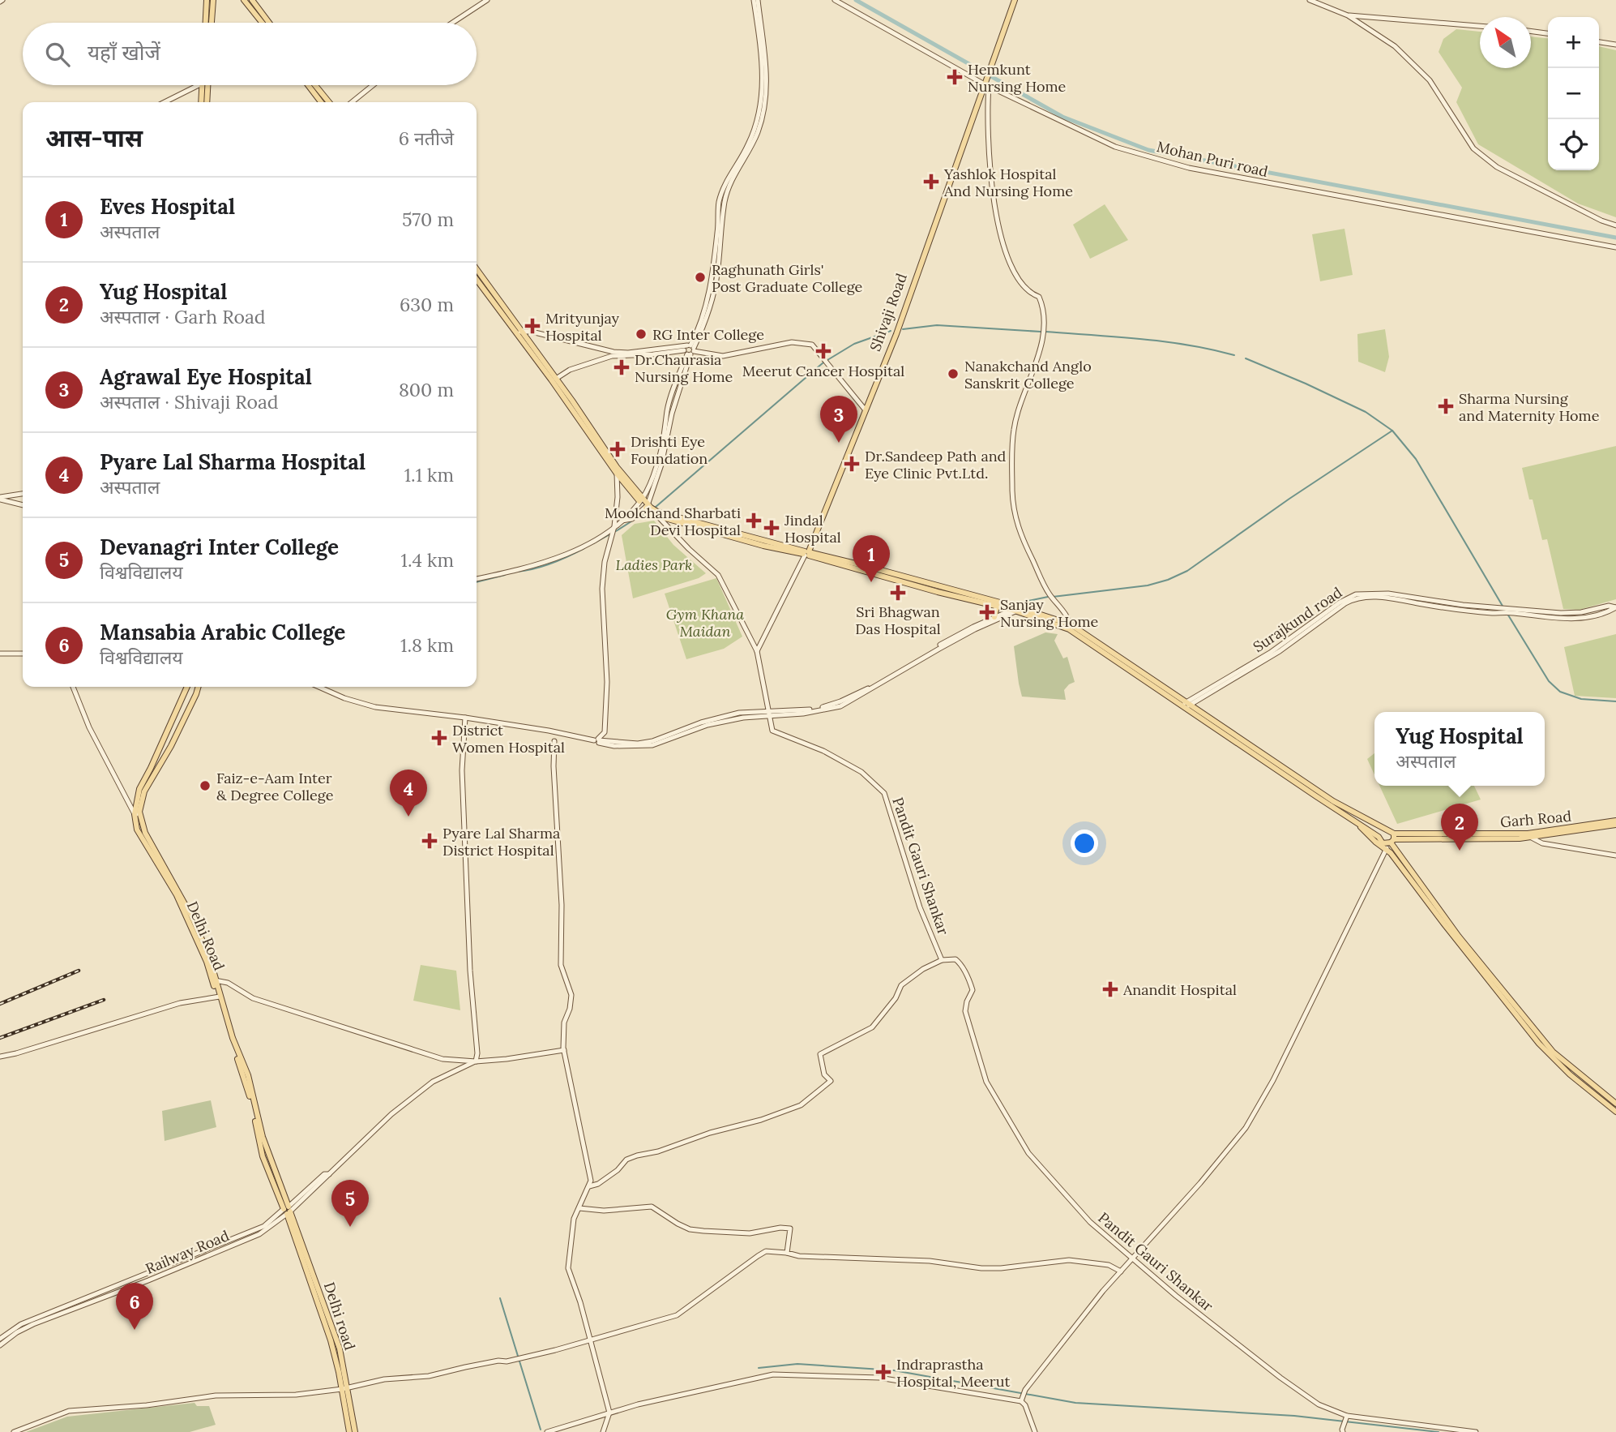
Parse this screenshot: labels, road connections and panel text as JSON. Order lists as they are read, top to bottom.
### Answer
{
  "streets": {
    "main road": ["Shivaji Road", "Garh Road", "Delhi Road"],
    "street": [
      "Mohan Puri road",
      "Surajkund road",
      "Pandit Gauri Shankar",
      "Railway Road"
    ]
  },
  "crossings": [
    ["Mohan Puri road", "Shivaji Road"],
    ["Delhi Road", "Railway Road"]
  ],
  "parks": ["Ladies Park", "Gym Khana Maidan"],
  "places": {
    "health": [
      "Hemkunt Nursing Home",
      "Yashlok Hospital And Nursing Home",
      "Mrityunjay Hospital",
      "Meerut Cancer Hospital",
      "Dr.Chaurasia Nursing Home",
      "Sharma Nursing and Maternity Home",
      "Drishti Eye Foundation",
      "Dr.Sandeep Path and Eye Clinic Pvt.Ltd.",
      "Moolchand Sharbati Devi Hospital",
      "Jindal Hospital",
      "Sri Bhagwan Das Hospital",
      "Sanjay Nursing Home",
      "District Women Hospital",
      "Pyare Lal Sharma District Hospital",
      "Anandit Hospital",
      "Indraprastha Hospital, Meerut"
    ],
    "other": [
      "Raghunath Girls' Post Graduate College",
      "RG Inter College",
      "Nanakchand Anglo Sanskrit College",
      "Faiz-e-Aam Inter & Degree College"
    ]
  },
  "north": "top left",
  "page": {
    "map_buttons": ["+", "−"],
    "search": "यहाँ खोजें",
    "heading": ["आस-पास", "6 नतीजे"],
    "list": [
      {
        "mark": "1",
        "name": "Eves Hospital",
        "note": "अस्पताल",
        "value": "570 m"
      },
      {
        "mark": "2",
        "name": "Yug Hospital",
        "note": "अस्पताल · Garh Road",
        "value": "630 m"
      },
      {
        "mark": "3",
        "name": "Agrawal Eye Hospital",
        "note": "अस्पताल · Shivaji Road",
        "value": "800 m"
      },
      {
        "mark": "4",
        "name": "Pyare Lal Sharma Hospital",
        "note": "अस्पताल",
        "value": "1.1 km"
      },
      {
        "mark": "5",
        "name": "Devanagri Inter College",
        "note": "विश्वविद्यालय",
        "value": "1.4 km"
      },
      {
        "mark": "6",
        "name": "Mansabia Arabic College",
        "note": "विश्वविद्यालय",
        "value": "1.8 km"
      }
    ],
    "pins": [
      "3",
      "1",
      "4",
      "2",
      "5",
      "6"
    ],
    "popup": ["Yug Hospital", "अस्पताल"]
  }
}
